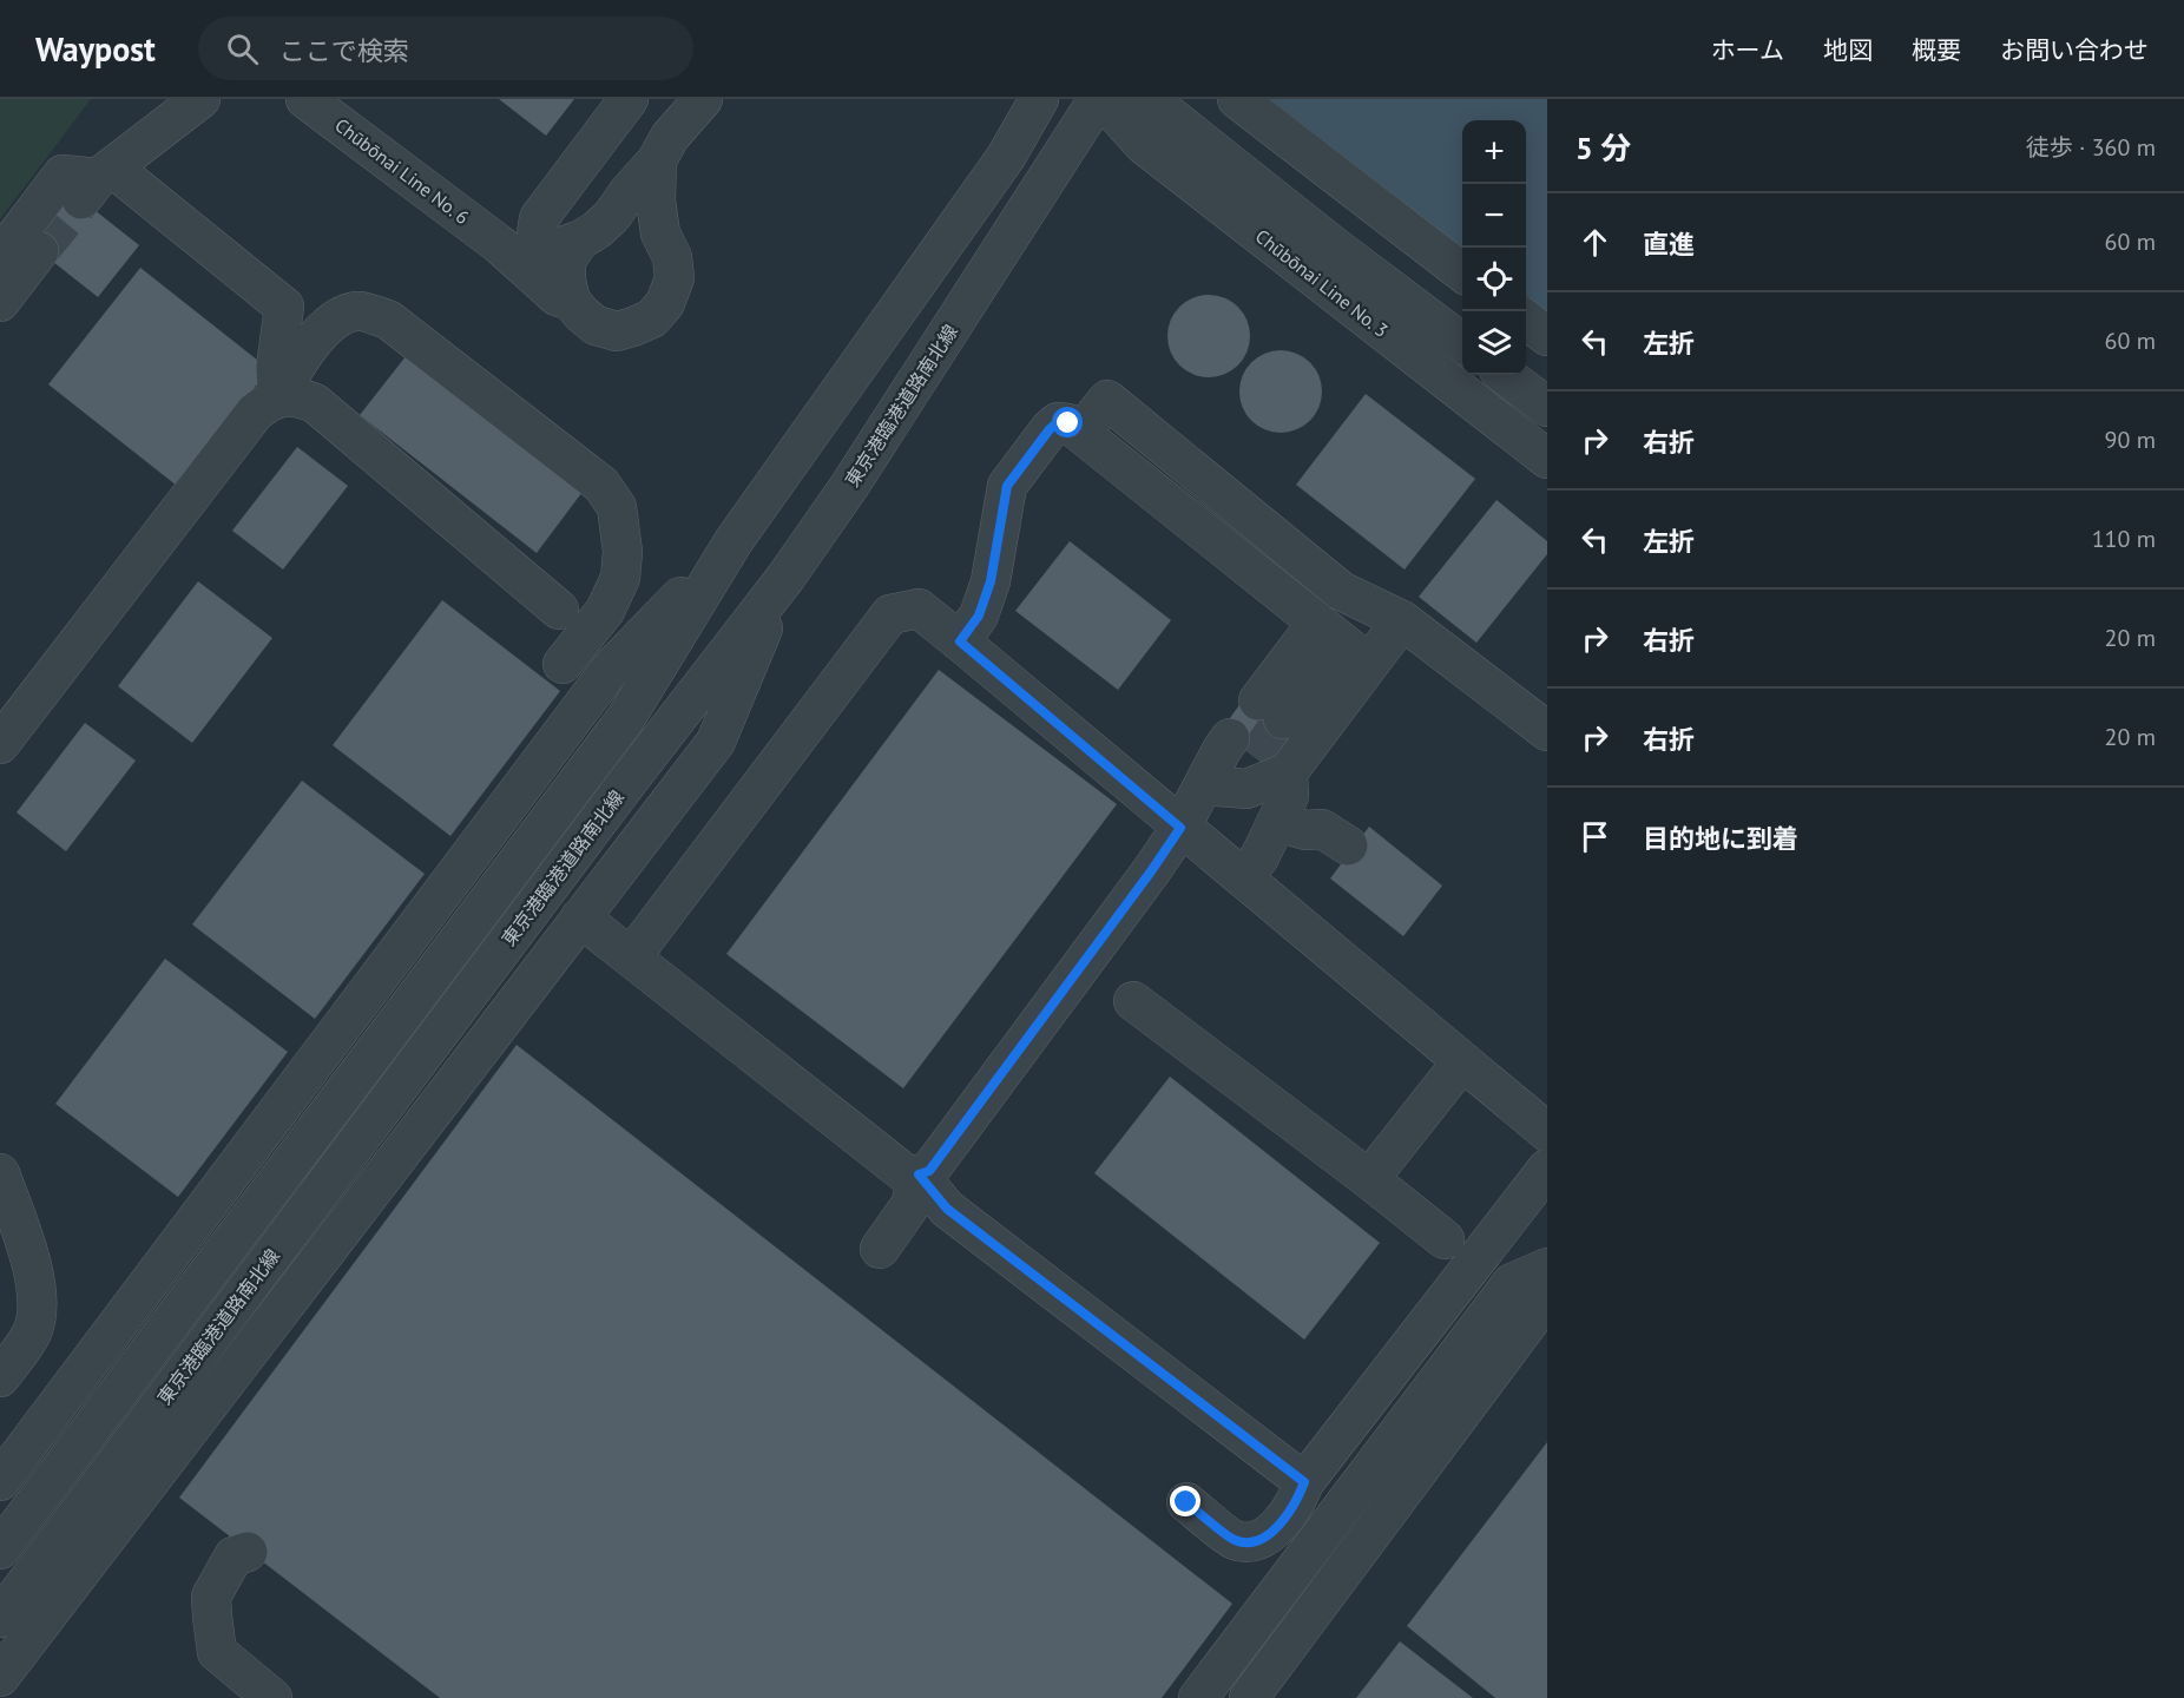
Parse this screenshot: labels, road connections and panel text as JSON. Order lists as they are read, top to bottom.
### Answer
{
  "streets": {
    "street": ["Chūbōnai Line No. 6", "Chūbōnai Line No. 3", "東京港臨港道路南北線"]
  },
  "page": {
    "header": "Waypost",
    "search": "ここで検索",
    "nav": [
      "ホーム",
      "地図",
      "概要",
      "お問い合わせ"
    ],
    "heading": ["5 分", "徒歩 · 360 m"],
    "map_buttons": ["+", "−"],
    "list": [
      ["直進", "60 m"],
      ["左折", "60 m"],
      ["右折", "90 m"],
      ["左折", "110 m"],
      ["右折", "20 m"],
      ["右折", "20 m"],
      "目的地に到着"
    ]
  }
}
